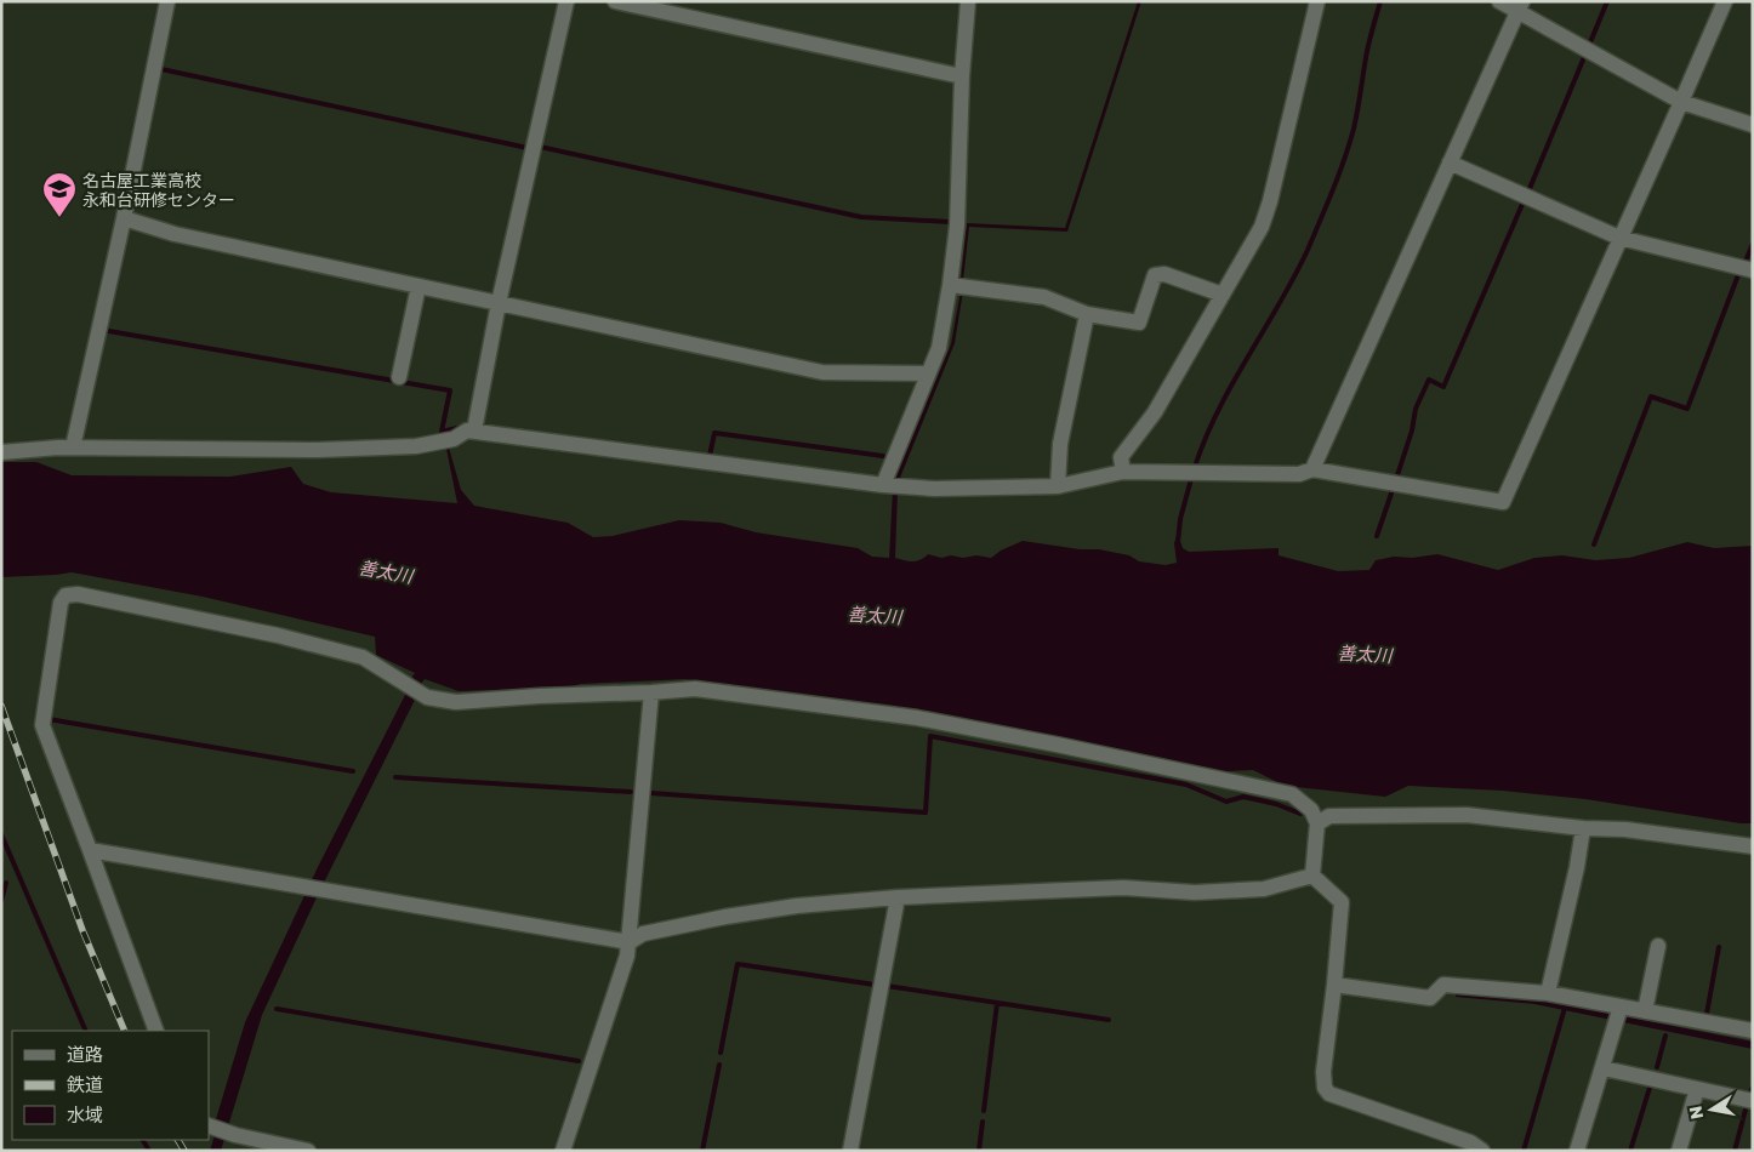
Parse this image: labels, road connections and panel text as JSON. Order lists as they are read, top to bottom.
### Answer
{
  "water": ["善太川"],
  "places": {
    "school or university": ["名古屋工業高校 永和台研修センター"]
  },
  "legend": ["道路", "鉄道", "水域"],
  "north": "left"
}
